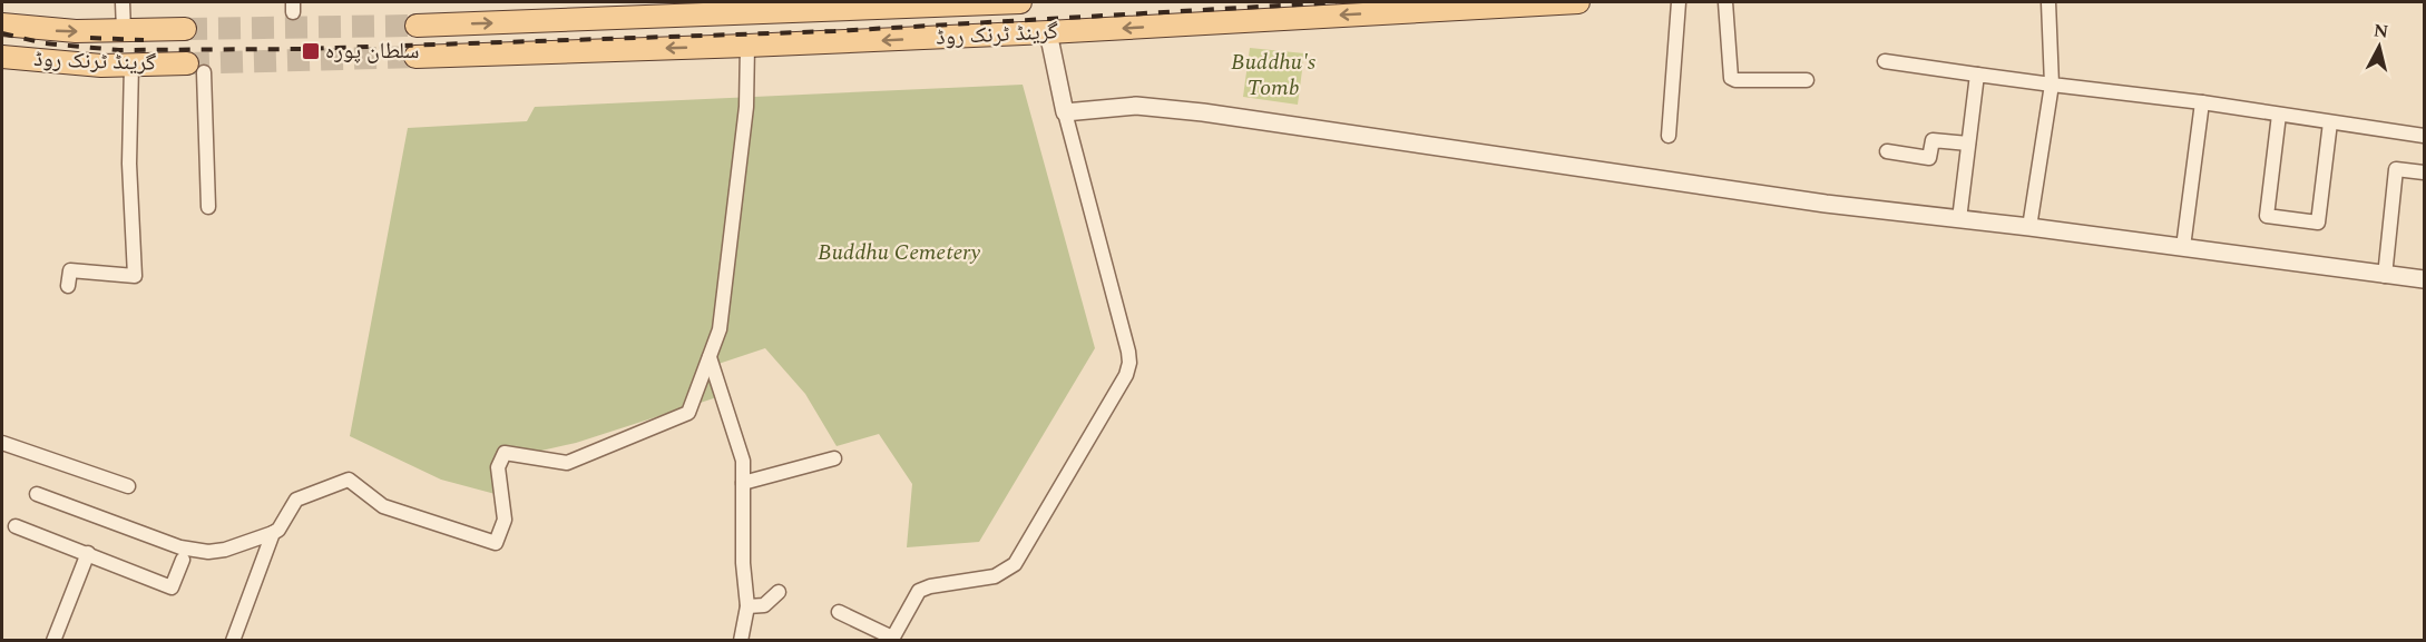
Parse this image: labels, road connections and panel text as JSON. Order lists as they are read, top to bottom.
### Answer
{
  "streets": {
    "main road": ["گرینڈ ٹرنک روڈ"]
  },
  "parks": ["Buddhu's Tomb", "Buddhu Cemetery"],
  "places": {
    "transit": ["سلطان پورہ"]
  },
  "north": "top"
}
